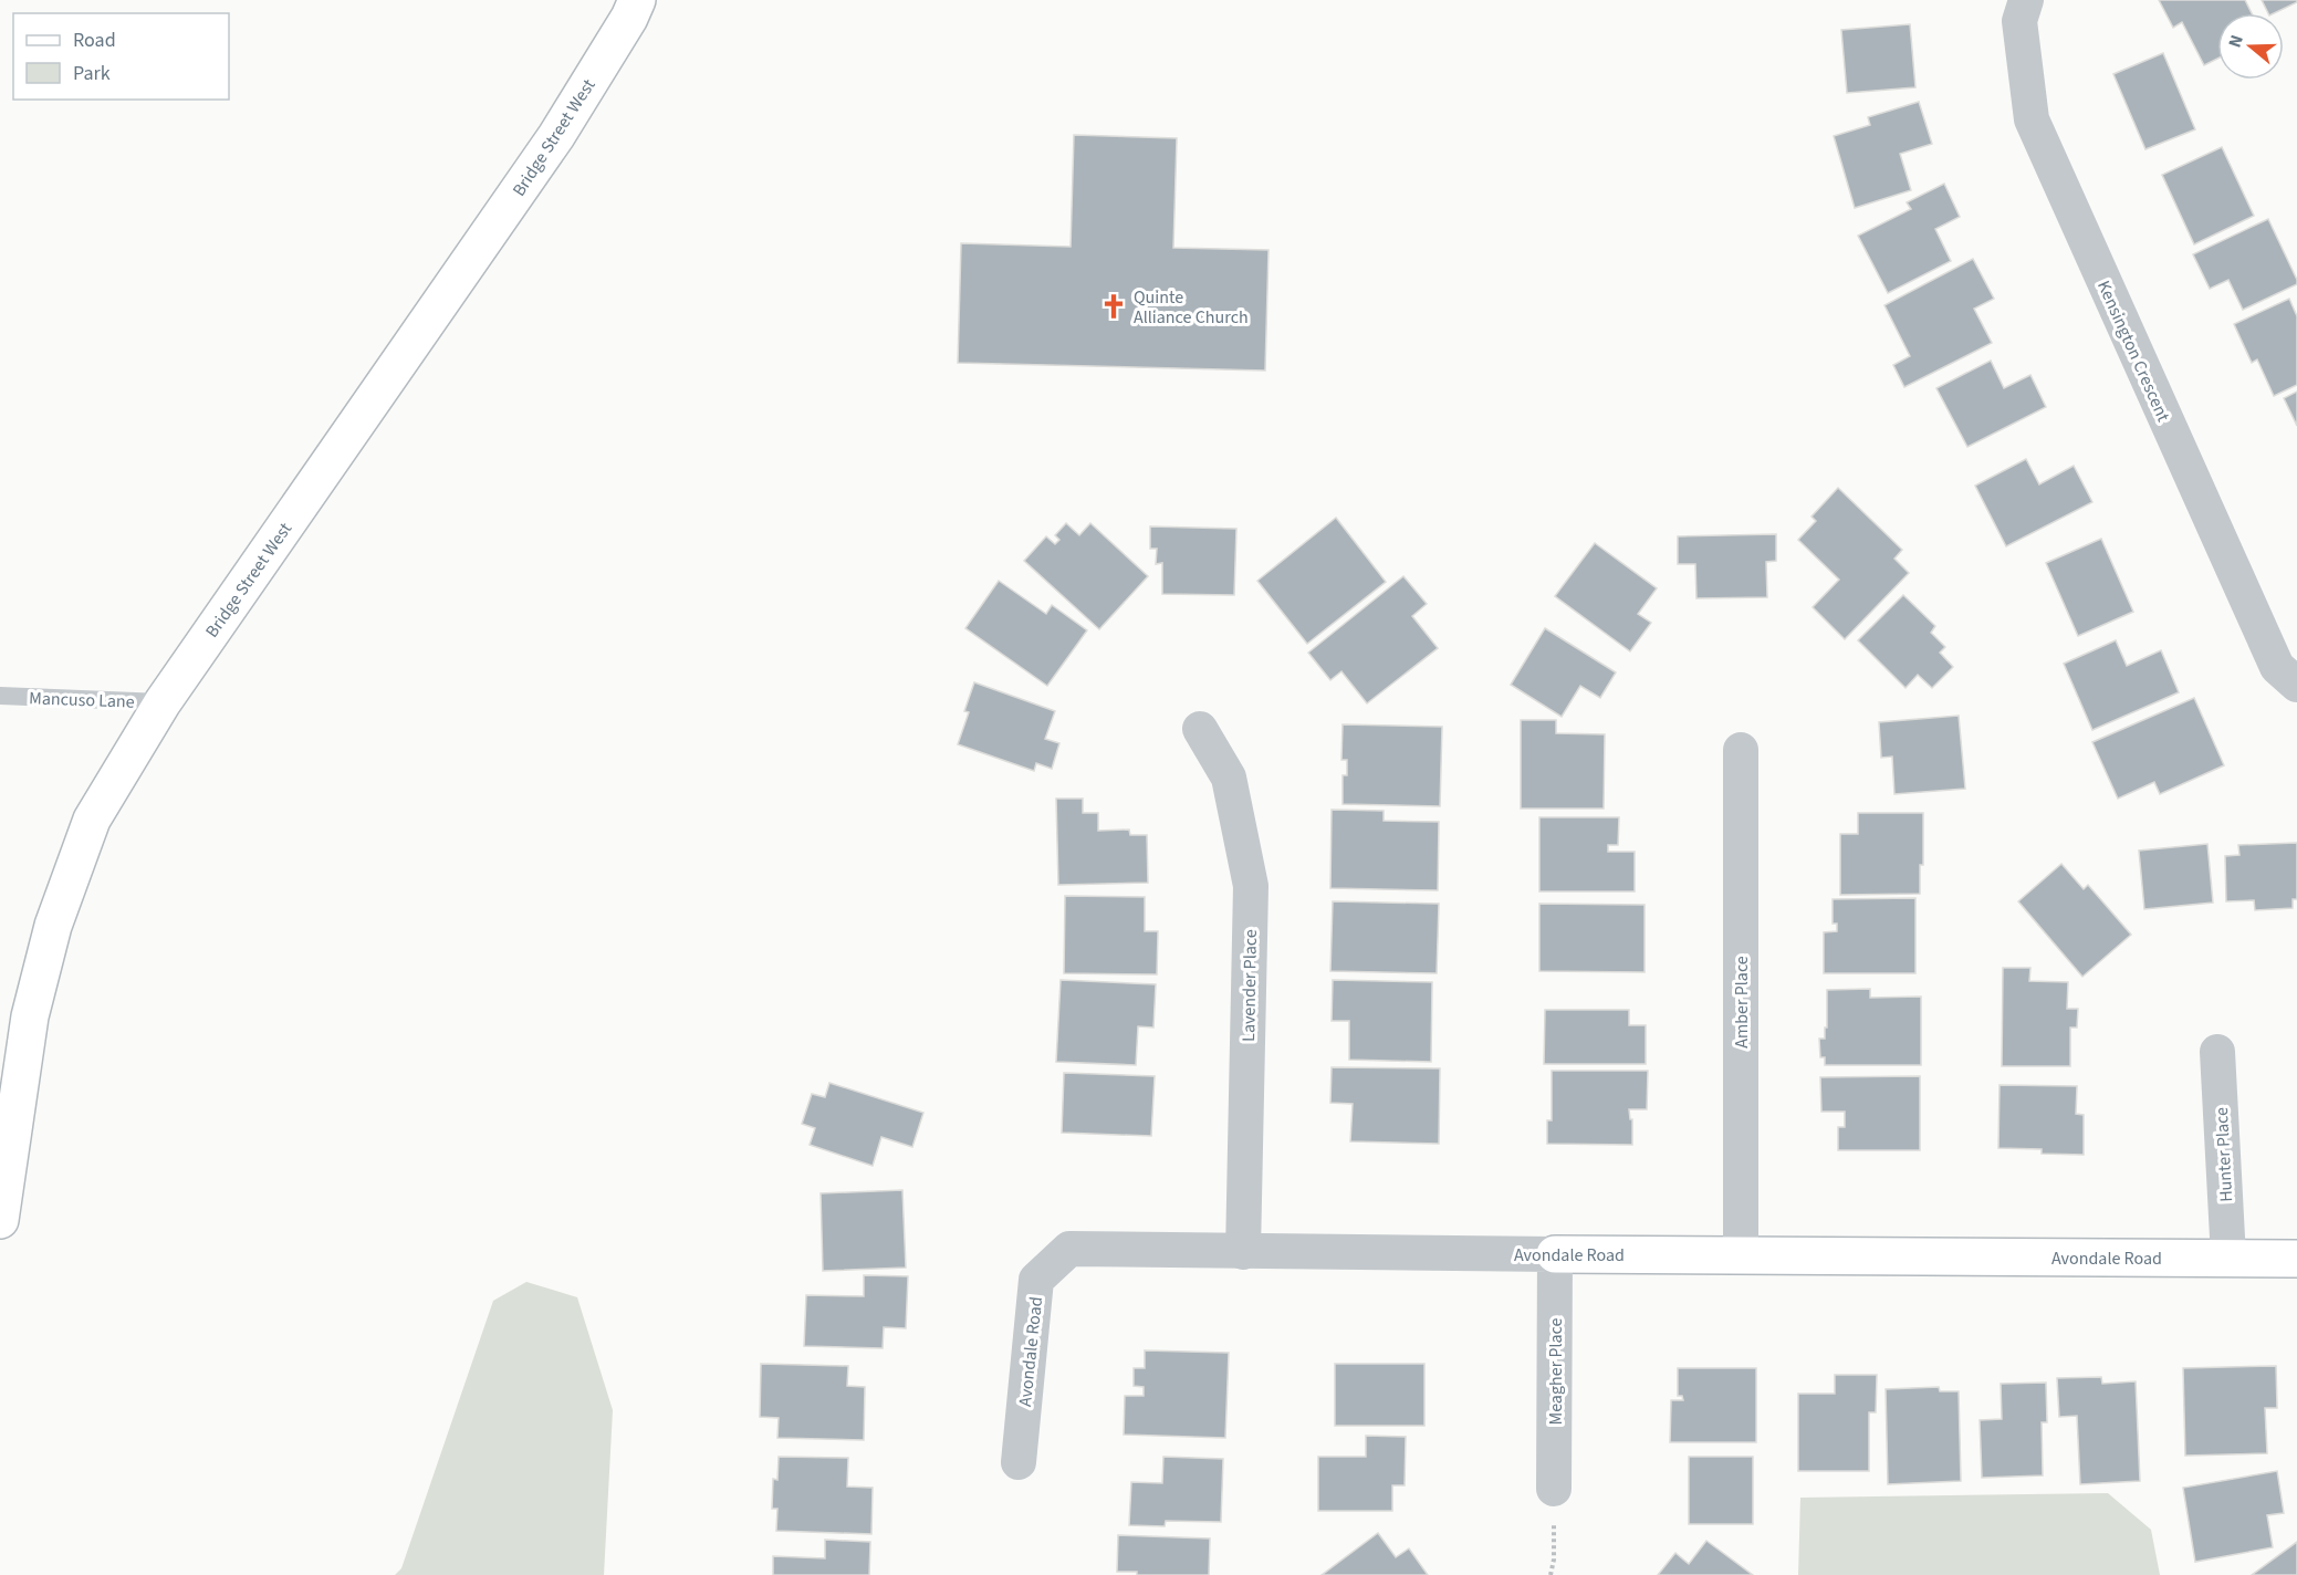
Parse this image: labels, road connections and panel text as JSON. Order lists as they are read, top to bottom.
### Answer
{
  "streets": {
    "street": [
      "Bridge Street West",
      "Kensington Crescent",
      "Lavender Place",
      "Amber Place",
      "Hunter Place",
      "Avondale Road",
      "Meagher Place"
    ],
    "lane": ["Mancuso Lane"]
  },
  "crossings": [
    ["Bridge Street West", "Mancuso Lane"],
    ["Lavender Place", "Avondale Road"],
    ["Amber Place", "Avondale Road"],
    ["Hunter Place", "Avondale Road"],
    ["Avondale Road", "Meagher Place"]
  ],
  "places": {
    "church": ["Quinte Alliance Church"]
  },
  "legend": ["Road", "Park"],
  "north": "left"
}
